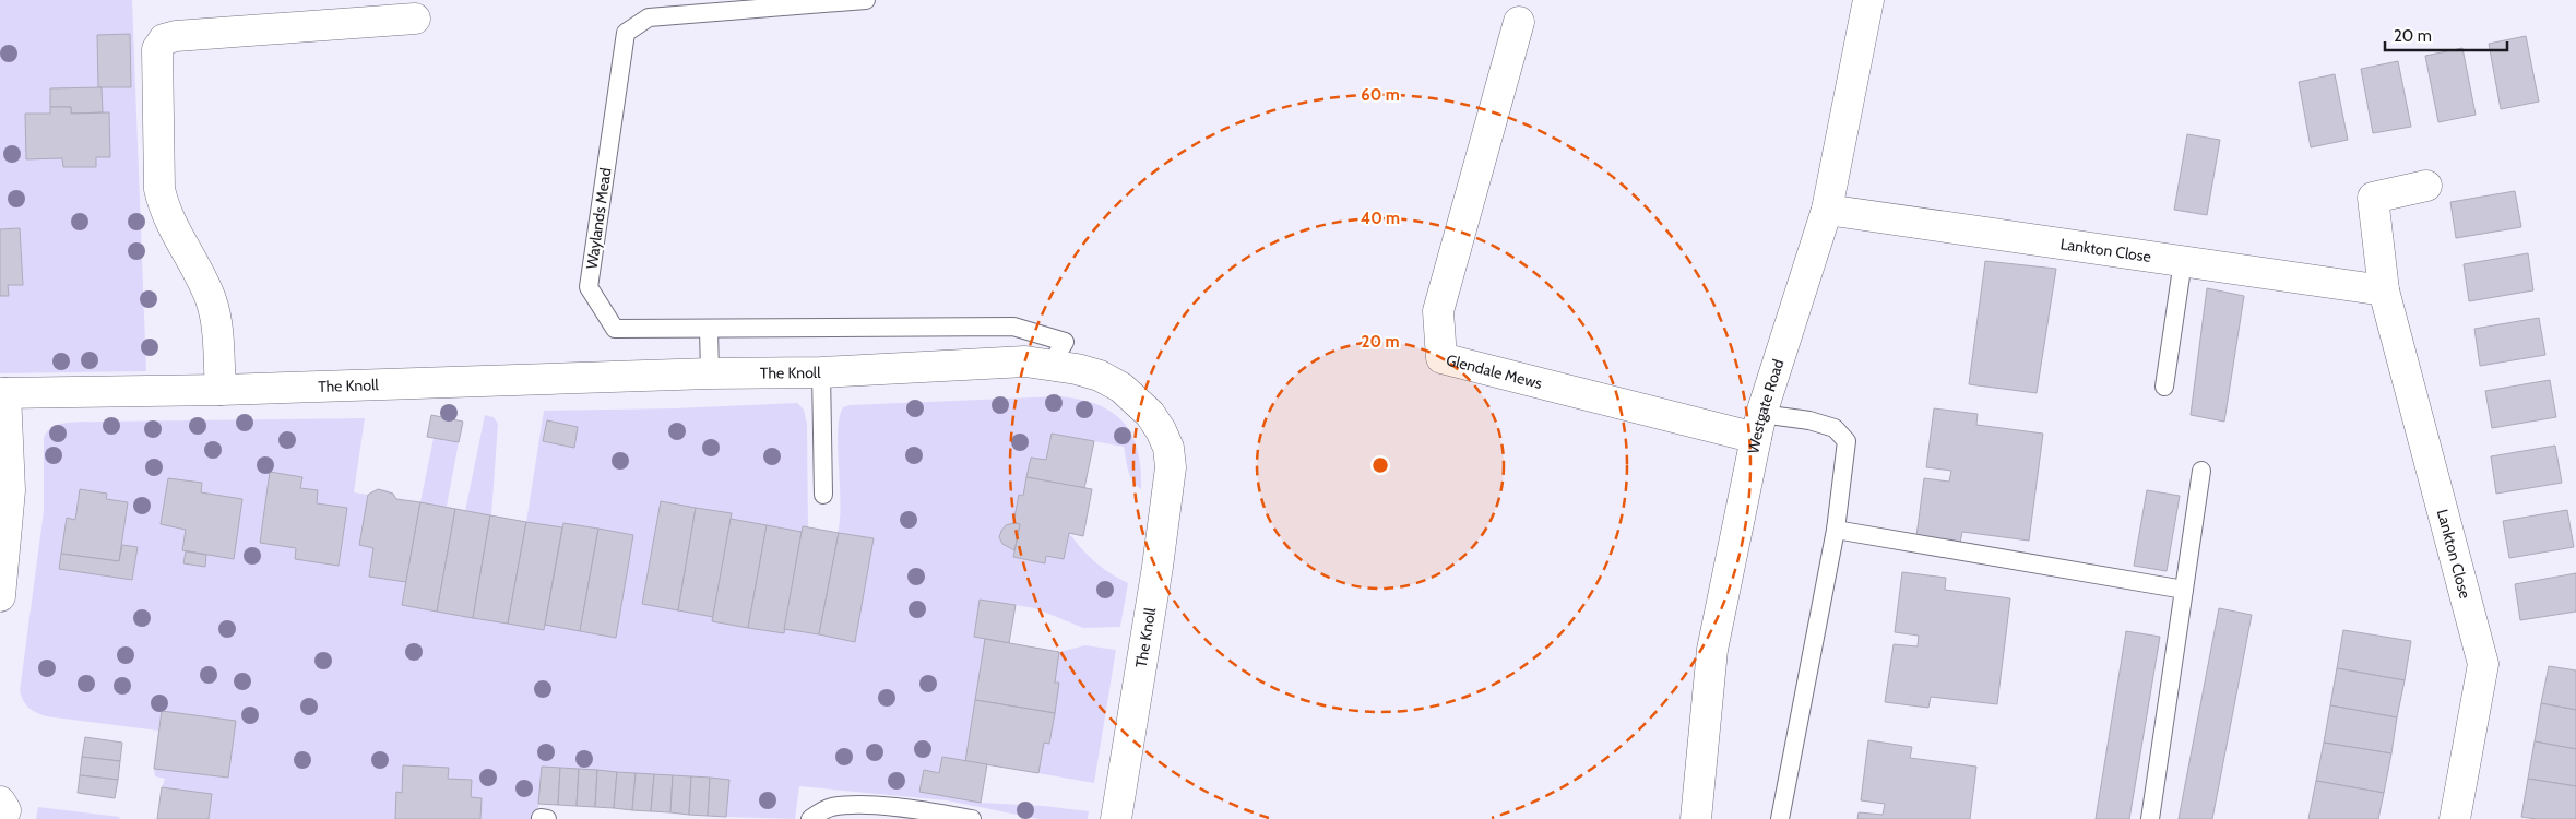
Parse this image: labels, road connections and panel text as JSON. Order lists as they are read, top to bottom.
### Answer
{
  "streets": {
    "street": [
      "Lankton Close",
      "Glendale Mews",
      "The Knoll",
      "Westgate Road"
    ],
    "lane": ["Waylands Mead"]
  },
  "crossings": [
    ["Waylands Mead", "The Knoll"],
    ["Lankton Close", "Westgate Road"],
    ["Glendale Mews", "Westgate Road"]
  ],
  "scale_bar": "20 m",
  "rings": ["60 m", "40 m", "20 m"]
}
